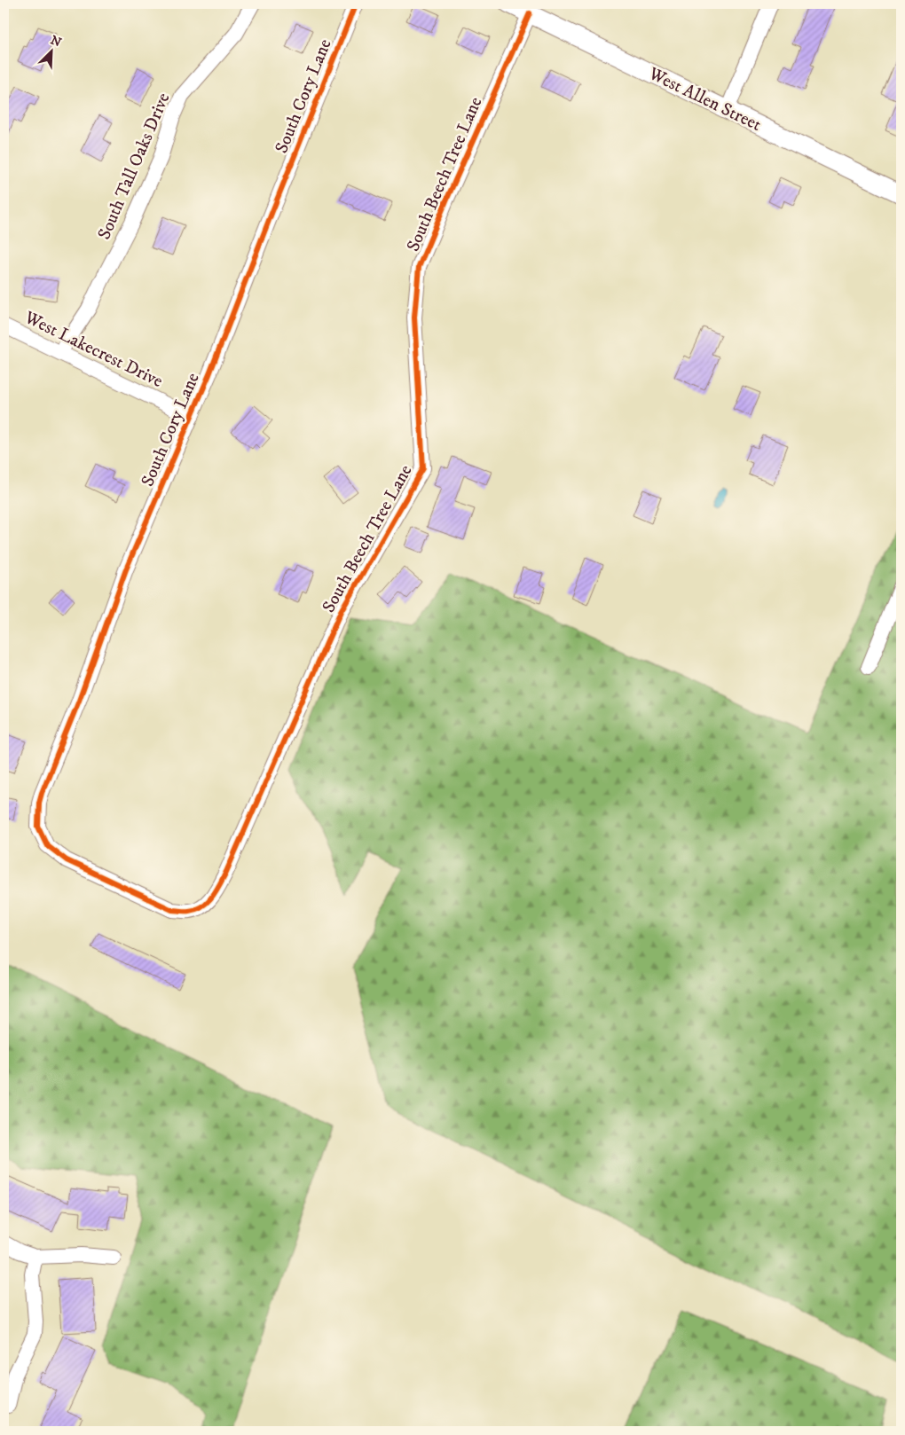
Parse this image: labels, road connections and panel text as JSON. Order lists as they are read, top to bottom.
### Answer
{
  "streets": {
    "street": [
      "South Cory Lane",
      "West Allen Street",
      "South Tall Oaks Drive",
      "South Beech Tree Lane",
      "West Lakecrest Drive"
    ]
  },
  "crossings": [
    ["South Cory Lane", "South Beech Tree Lane"],
    ["South Cory Lane", "West Lakecrest Drive"],
    ["West Allen Street", "South Beech Tree Lane"],
    ["South Tall Oaks Drive", "West Lakecrest Drive"]
  ],
  "north": "top right"
}
